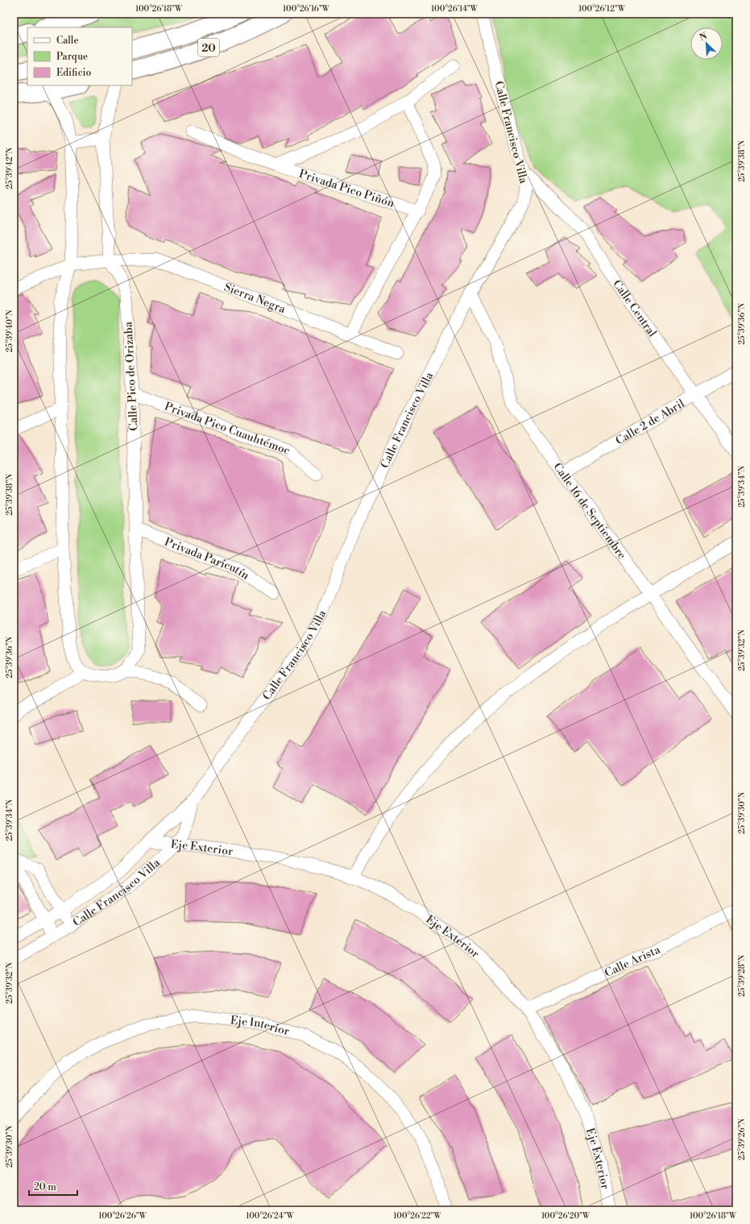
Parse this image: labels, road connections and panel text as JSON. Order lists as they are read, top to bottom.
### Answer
{
  "streets": {
    "main road": ["20"],
    "street": [
      "Calle Francisco Villa",
      "Privada Pico Piñón",
      "Sierra Negra",
      "Calle Central",
      "Calle Pico de Orizaba",
      "Calle 2 de Abril",
      "Privada Pico Cuauhtémoc",
      "Calle 16 de Septiembre",
      "Privada Paricutín",
      "Eje Exterior",
      "Calle Arista",
      "Eje Interior"
    ]
  },
  "crossings": [
    ["Calle Francisco Villa", "Calle Central"],
    ["Calle Francisco Villa", "Calle 16 de Septiembre"],
    ["Calle Francisco Villa", "Eje Exterior"],
    ["Sierra Negra", "Calle Pico de Orizaba"],
    ["Calle Central", "Calle 2 de Abril"],
    ["Calle Pico de Orizaba", "Privada Pico Cuauhtémoc"],
    ["Calle Pico de Orizaba", "Privada Paricutín"],
    ["Calle 2 de Abril", "Calle 16 de Septiembre"],
    ["Eje Exterior", "Calle Arista"]
  ],
  "legend": ["Calle", "Parque", "Edificio"],
  "scale_bar": "20 m",
  "north": "top left",
  "coordinates": [
    "100°26'18\"W",
    "100°26'16\"W",
    "100°26'14\"W",
    "100°26'12\"W",
    "25°39'38\"N",
    "25°39'42\"N",
    "25°39'36\"N",
    "25°39'40\"N",
    "25°39'34\"N",
    "25°39'32\"N",
    "25°39'30\"N",
    "25°39'28\"N",
    "25°39'26\"N",
    "100°26'26\"W",
    "100°26'24\"W",
    "100°26'22\"W",
    "100°26'20\"W"
  ]
}
